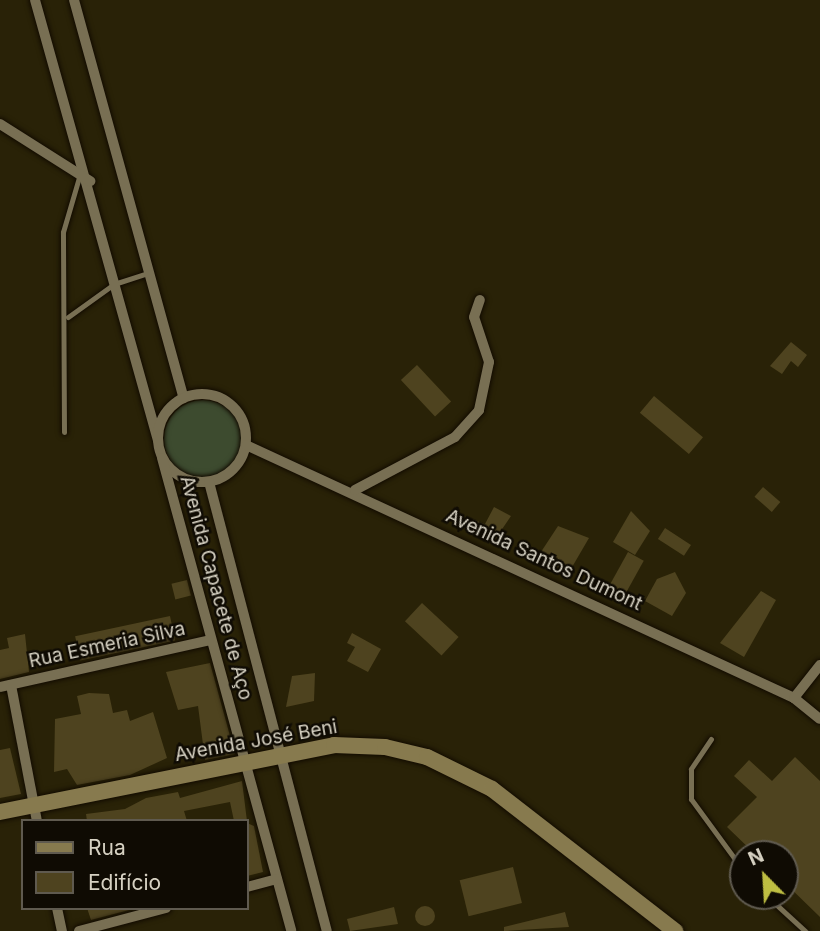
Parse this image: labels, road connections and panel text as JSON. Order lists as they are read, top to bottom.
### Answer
{
  "streets": {
    "main road": ["Avenida José Beni"],
    "street": ["Avenida Santos Dumont", "Avenida Capacete de Aço", "Rua Esmeria Silva"]
  },
  "crossings": [
    ["Avenida Santos Dumont", "Avenida Capacete de Aço"],
    ["Avenida Capacete de Aço", "Rua Esmeria Silva"],
    ["Avenida Capacete de Aço", "Avenida José Beni"]
  ],
  "legend": ["Rua", "Edifício"],
  "north": "top left"
}
